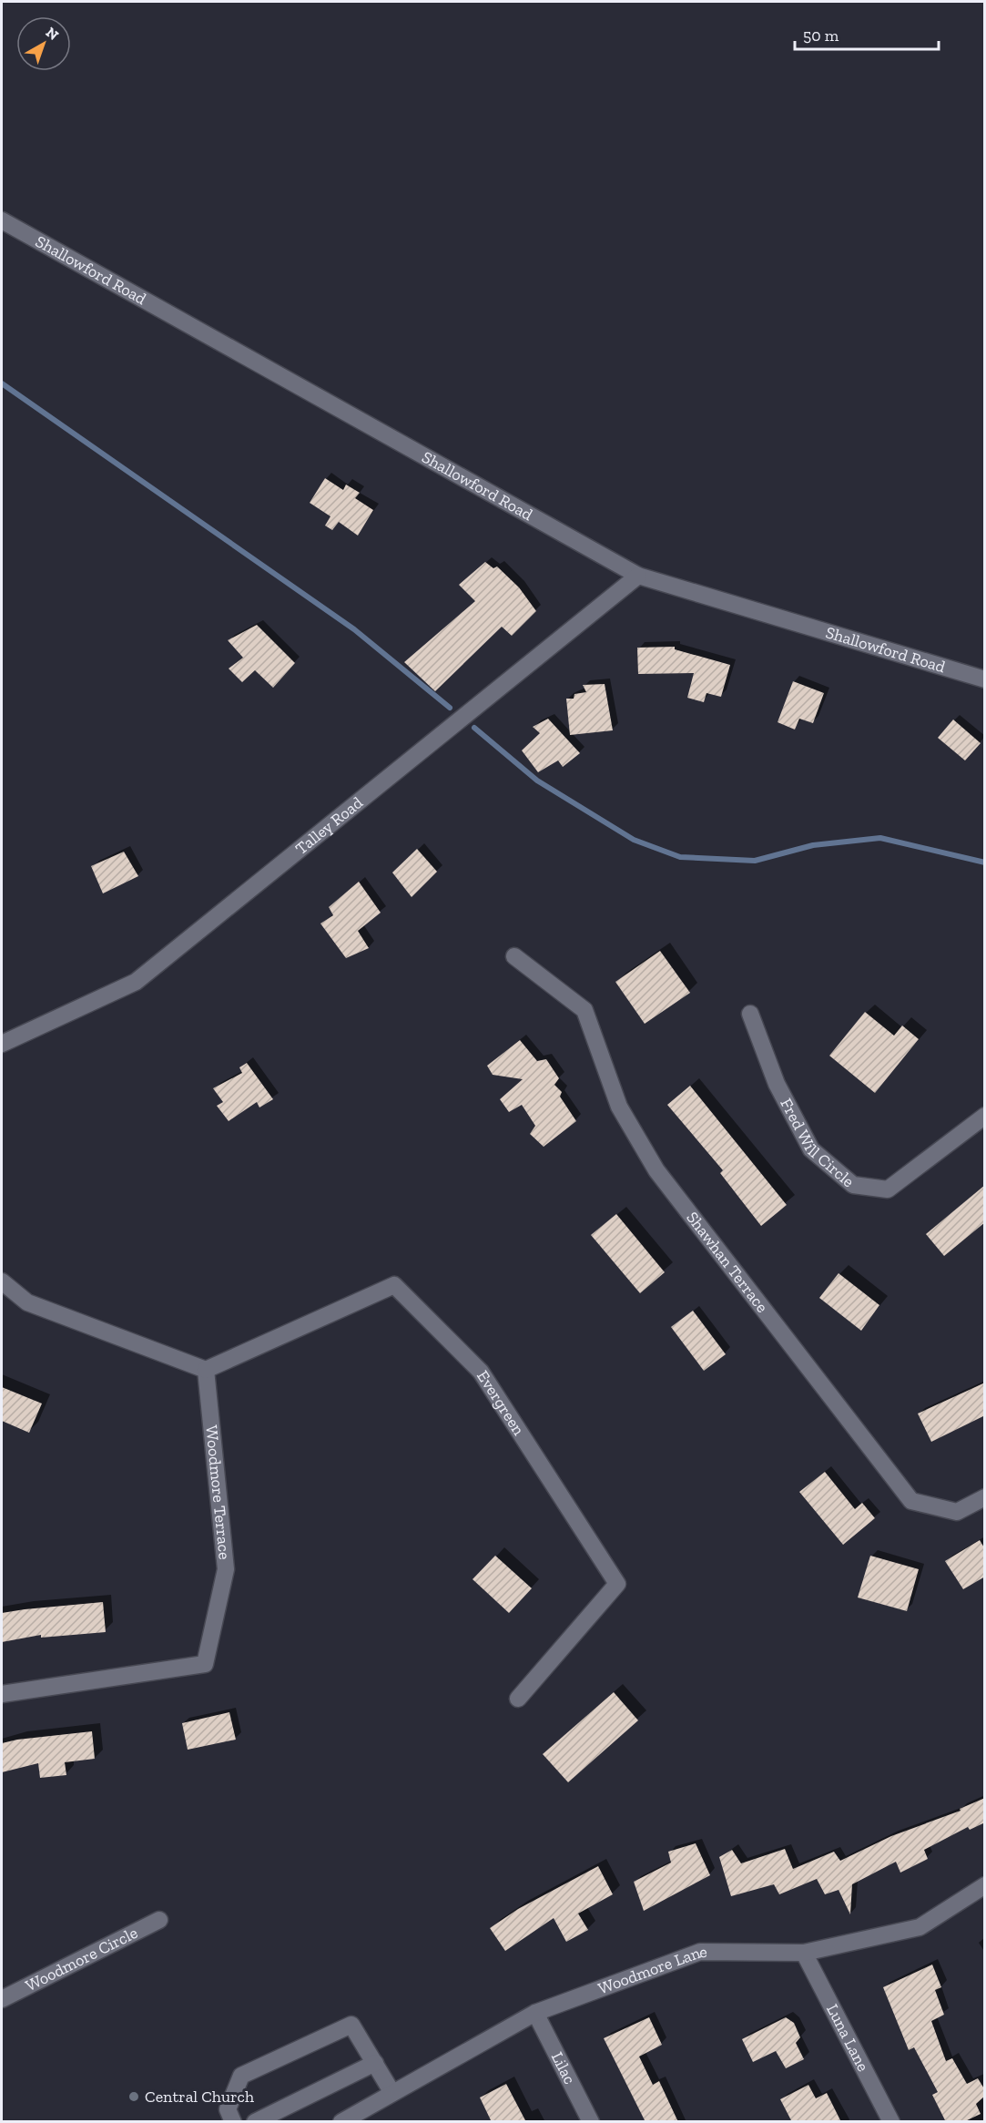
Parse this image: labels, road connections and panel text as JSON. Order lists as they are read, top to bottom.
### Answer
{
  "streets": {
    "street": [
      "Shallowford Road",
      "Talley Road",
      "Fred Will Circle",
      "Shawhan Terrace",
      "Evergreen",
      "Woodmore Terrace",
      "Woodmore Circle",
      "Woodmore Lane",
      "Luna Lane",
      "Lilac"
    ]
  },
  "crossings": [
    ["Shallowford Road", "Talley Road"],
    ["Evergreen", "Woodmore Terrace"],
    ["Woodmore Lane", "Luna Lane"],
    ["Woodmore Lane", "Lilac"]
  ],
  "places": ["Central Church"],
  "scale_bar": "50 m",
  "north": "top right"
}
